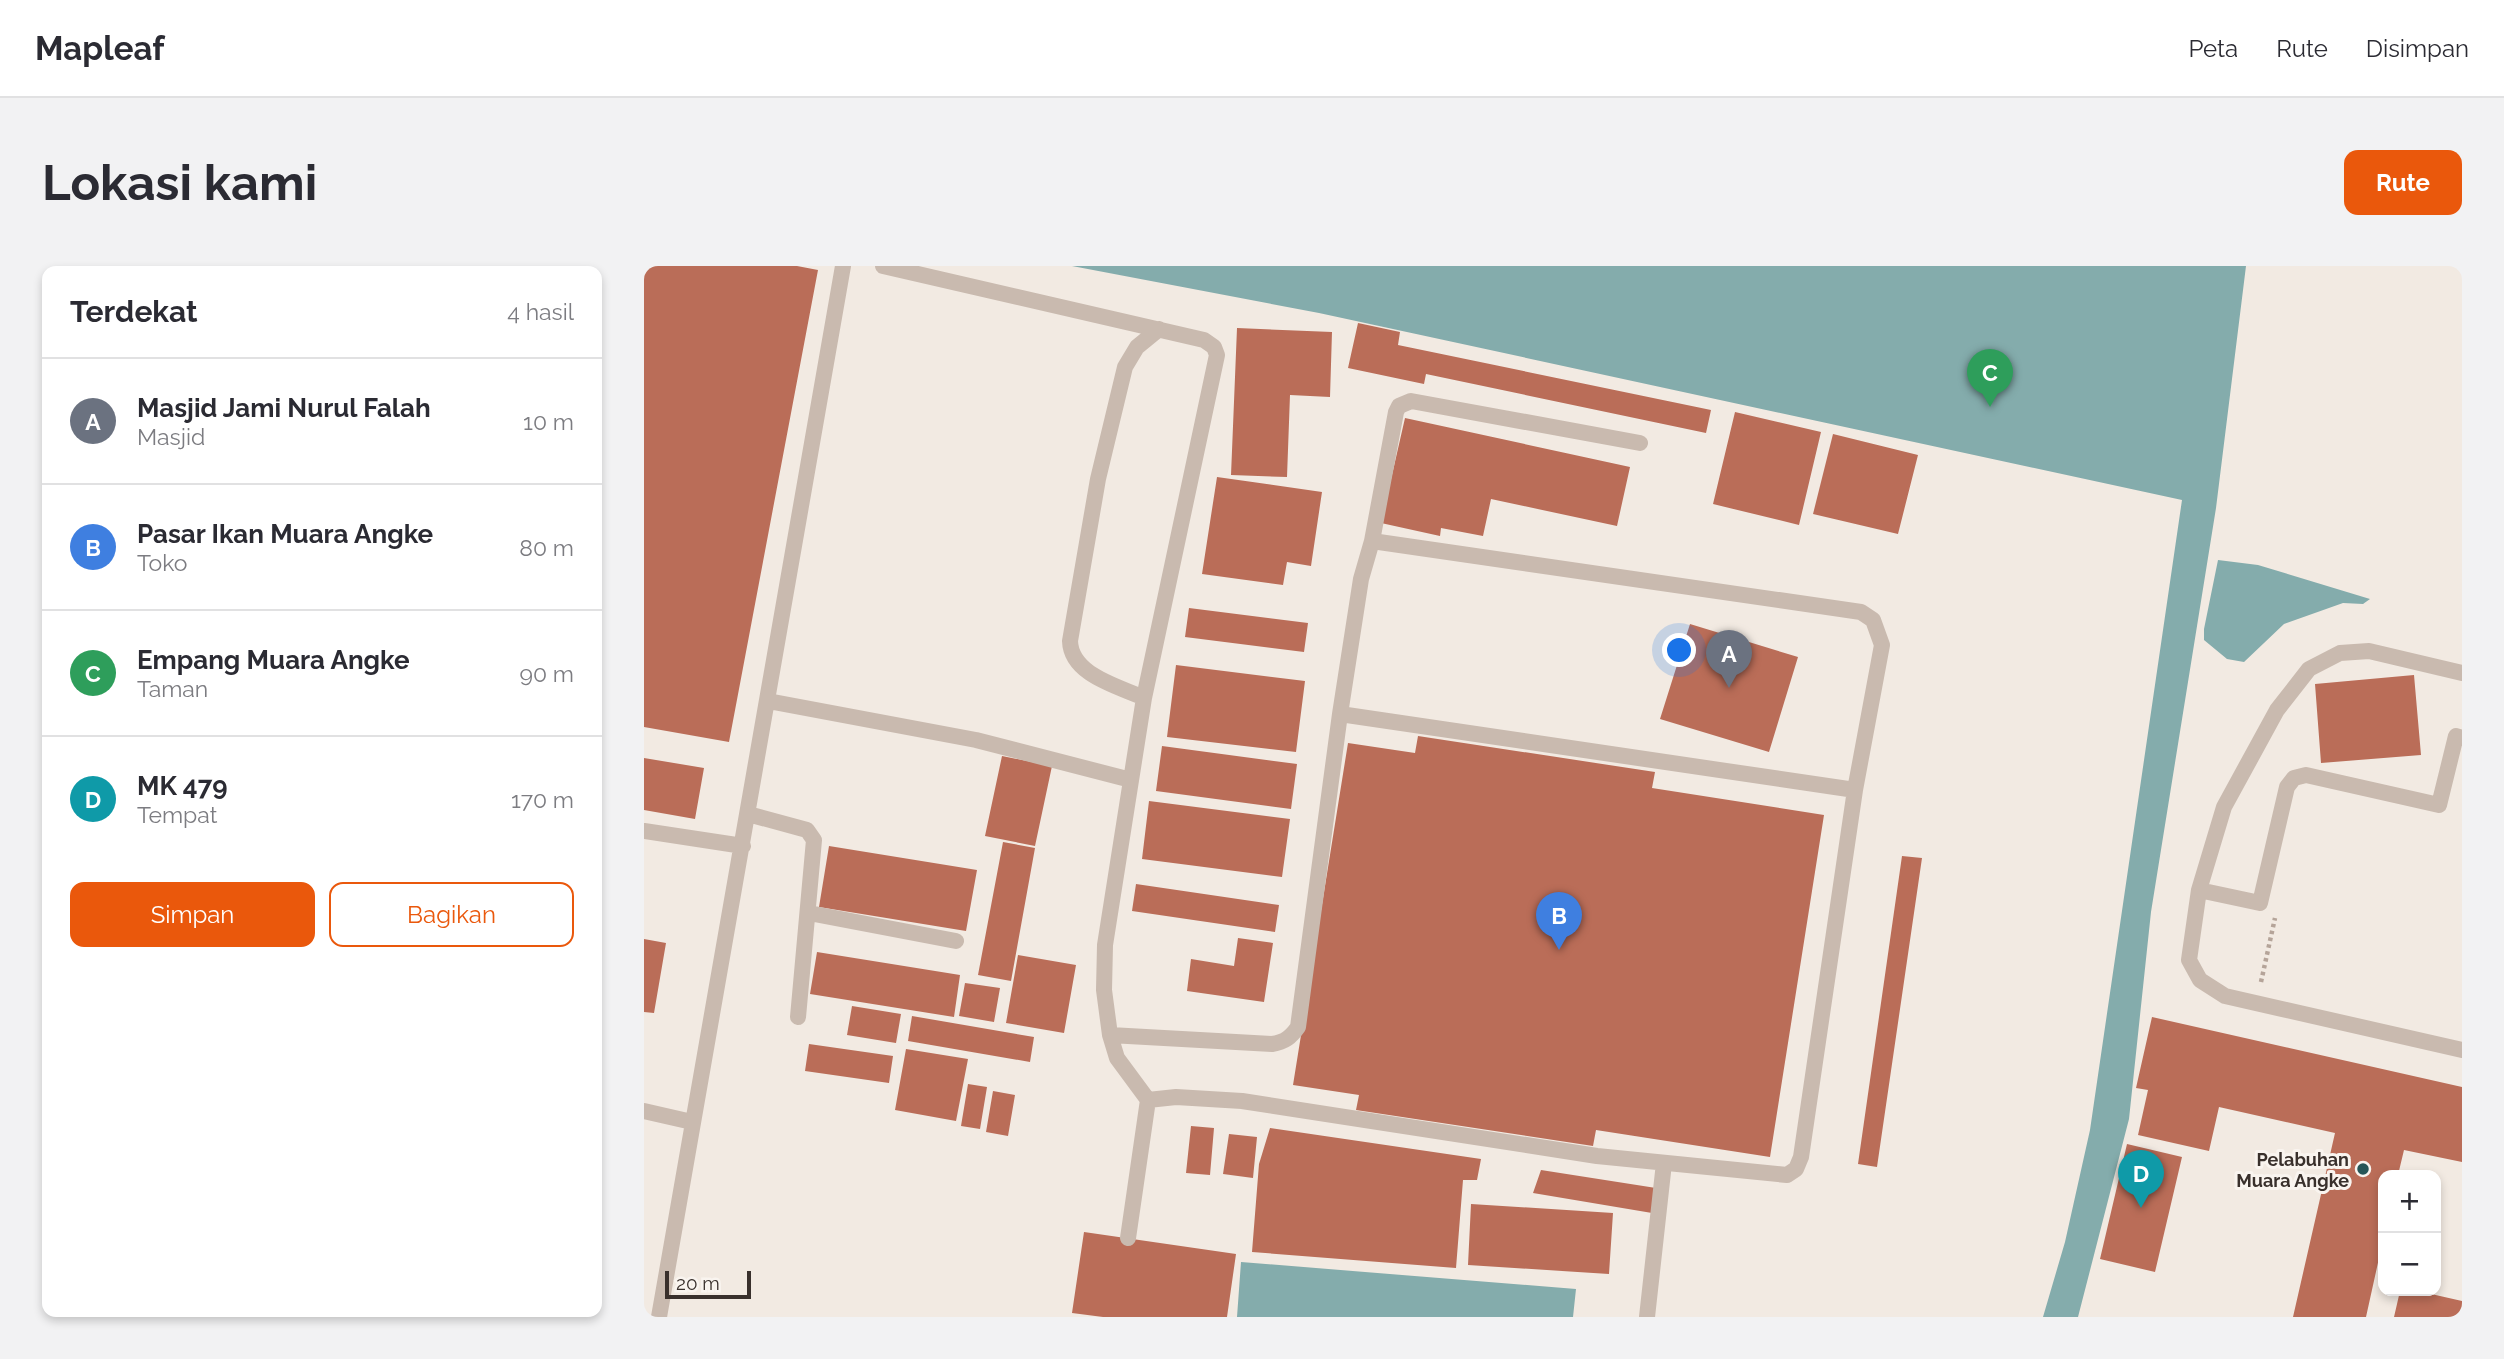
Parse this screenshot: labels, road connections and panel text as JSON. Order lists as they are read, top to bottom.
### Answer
{
  "places": ["Pelabuhan Muara Angke"],
  "scale_bar": "20 m",
  "page": {
    "header": "Mapleaf",
    "nav": ["Peta", "Rute", "Disimpan"],
    "buttons": [
      "Rute",
      ["Simpan", "Bagikan"]
    ],
    "title": "Lokasi kami",
    "heading": ["Terdekat", "4 hasil"],
    "pins": [
      "C",
      "A",
      "B",
      "D"
    ],
    "list": [
      {
        "mark": "A",
        "name": "Masjid Jami Nurul Falah",
        "note": "Masjid",
        "value": "10 m"
      },
      {
        "mark": "B",
        "name": "Pasar Ikan Muara Angke",
        "note": "Toko",
        "value": "80 m"
      },
      {
        "mark": "C",
        "name": "Empang Muara Angke",
        "note": "Taman",
        "value": "90 m"
      },
      {
        "mark": "D",
        "name": "MK 479",
        "note": "Tempat",
        "value": "170 m"
      }
    ],
    "map_buttons": ["+", "−"],
    "scale": "20 m"
  }
}
